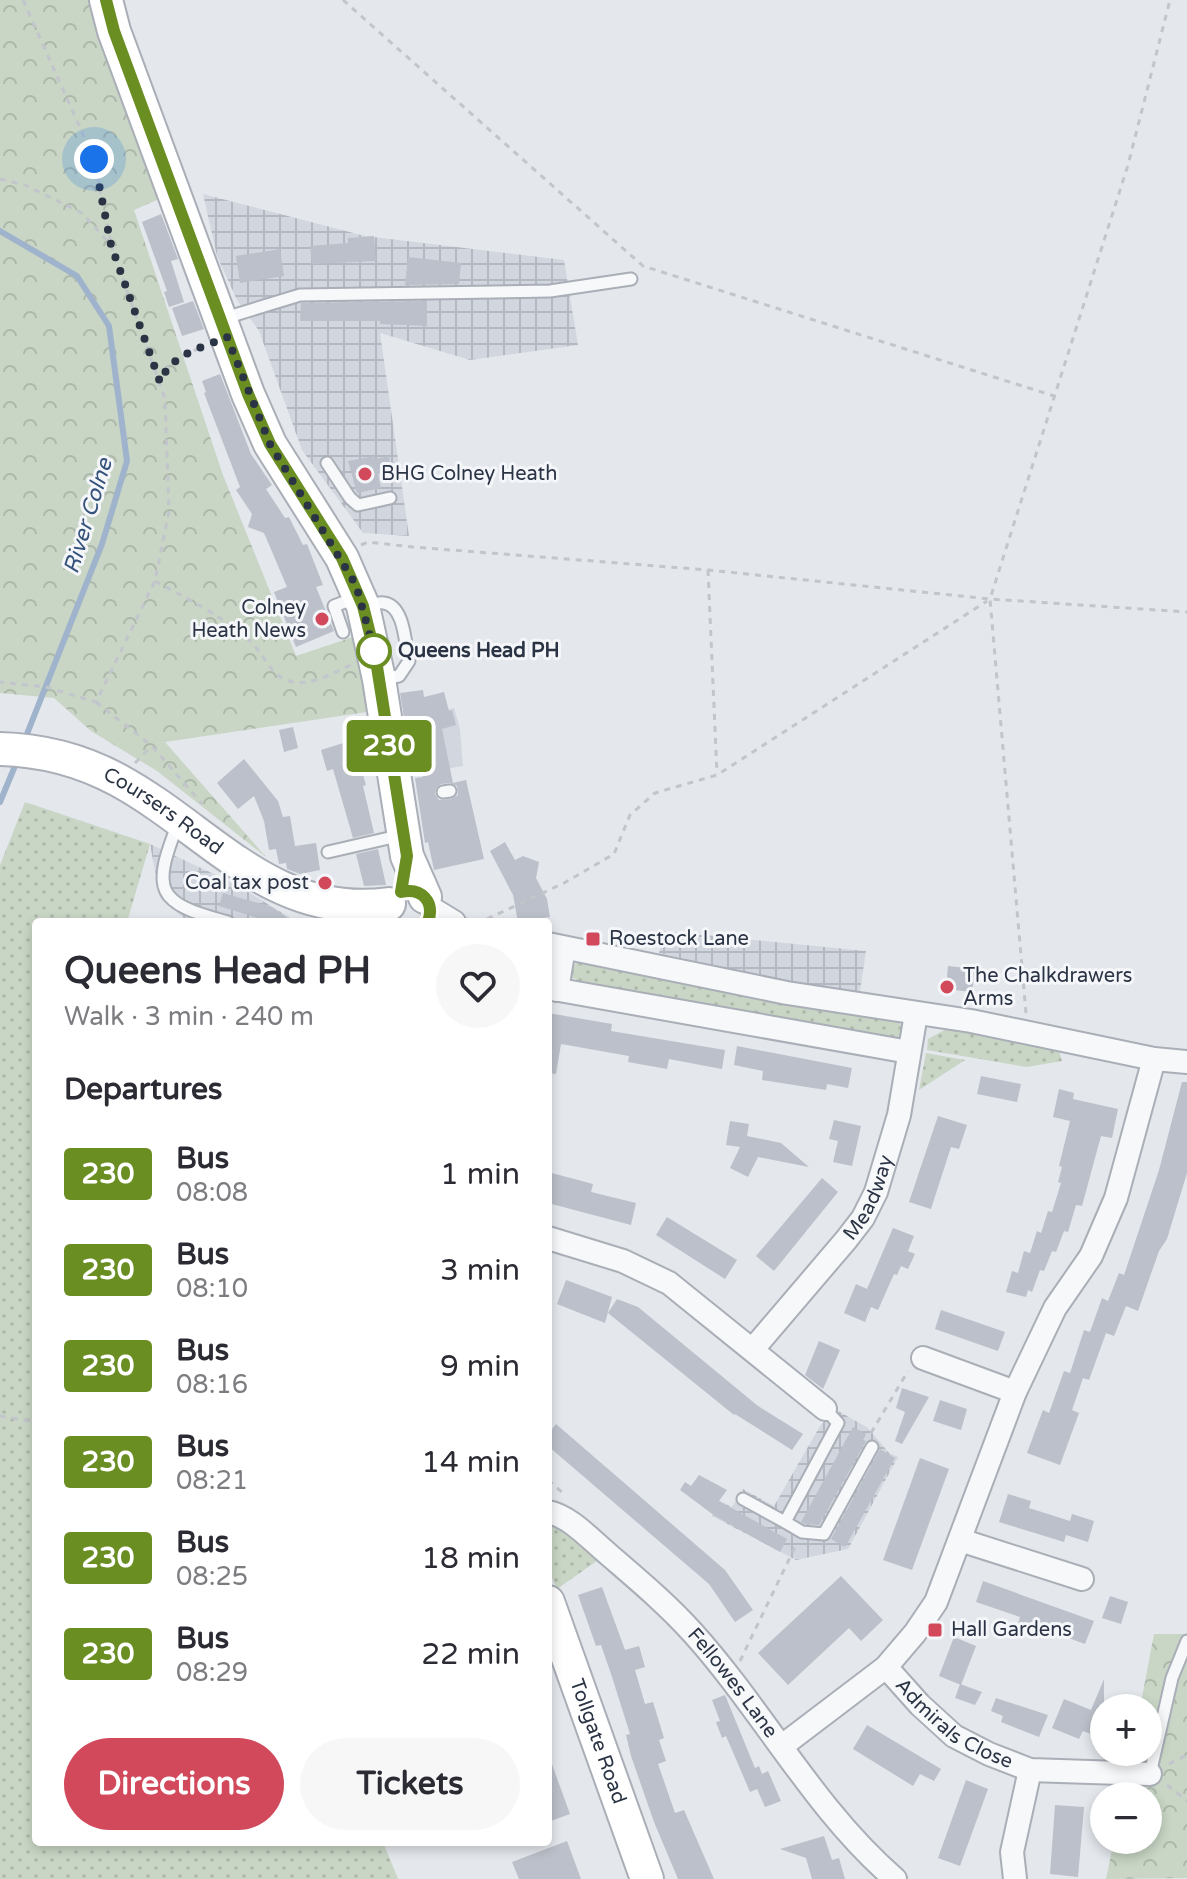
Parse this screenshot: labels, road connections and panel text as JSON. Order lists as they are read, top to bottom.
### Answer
{
  "streets": {
    "street": [
      "Coursers Road",
      "Meadway",
      "Fellowes Lane",
      "Admirals Close",
      "Tollgate Road"
    ]
  },
  "water": ["River Colne"],
  "places": {
    "other": [
      "BHG Colney Heath",
      "Colney Heath News",
      "Queens Head PH",
      "Coal tax post",
      "The Chalkdrawers Arms"
    ],
    "transit": ["Roestock Lane", "Hall Gardens"]
  },
  "lines": ["bus line 230"],
  "page": {
    "on_map": "230",
    "heading": [
      ["Queens Head PH", "Walk · 3 min · 240 m"],
      "Departures"
    ],
    "list": [
      {
        "mark": "230",
        "name": "Bus",
        "note": "08:08",
        "value": "1 min"
      },
      {
        "mark": "230",
        "name": "Bus",
        "note": "08:10",
        "value": "3 min"
      },
      {
        "mark": "230",
        "name": "Bus",
        "note": "08:16",
        "value": "9 min"
      },
      {
        "mark": "230",
        "name": "Bus",
        "note": "08:21",
        "value": "14 min"
      },
      {
        "mark": "230",
        "name": "Bus",
        "note": "08:25",
        "value": "18 min"
      },
      {
        "mark": "230",
        "name": "Bus",
        "note": "08:29",
        "value": "22 min"
      }
    ],
    "map_buttons": ["+", "−"],
    "buttons": ["Directions", "Tickets"]
  }
}
